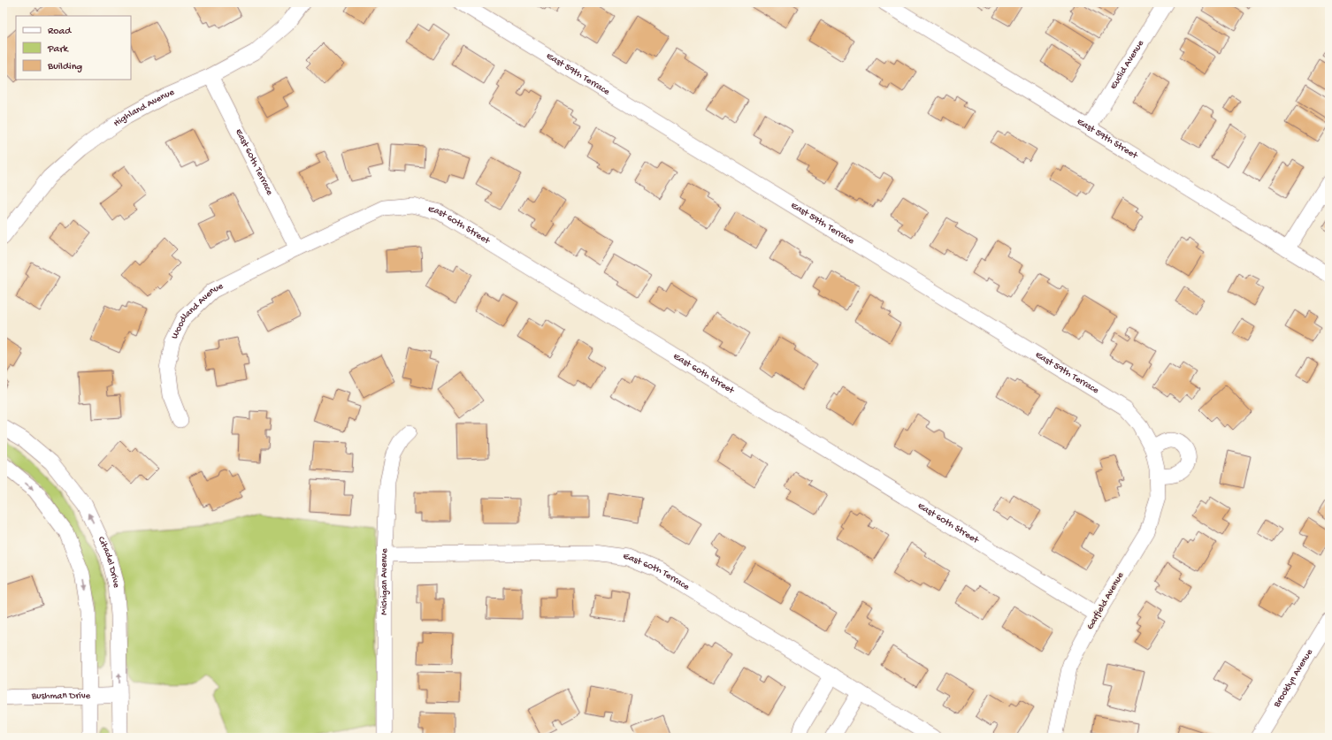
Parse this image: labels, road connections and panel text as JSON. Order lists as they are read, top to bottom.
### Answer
{
  "streets": {
    "street": [
      "Euclid Avenue",
      "East 59th Terrace",
      "Highland Avenue",
      "East 59th Street",
      "East 60th Terrace",
      "East 60th Street",
      "Woodland Avenue",
      "Citadel Drive",
      "Michigan Avenue",
      "Garfield Avenue",
      "Brooklyn Avenue",
      "Bushman Drive"
    ]
  },
  "crossings": [
    ["Euclid Avenue", "East 59th Street"],
    ["East 59th Terrace", "Garfield Avenue"],
    ["Highland Avenue", "East 60th Terrace"],
    ["East 60th Terrace", "East 60th Street"],
    ["East 60th Terrace", "Woodland Avenue"],
    ["East 60th Terrace", "Michigan Avenue"],
    ["East 60th Street", "Woodland Avenue"],
    ["East 60th Street", "Garfield Avenue"],
    ["Citadel Drive", "Bushman Drive"]
  ],
  "legend": ["Road", "Park", "Building"]
}
